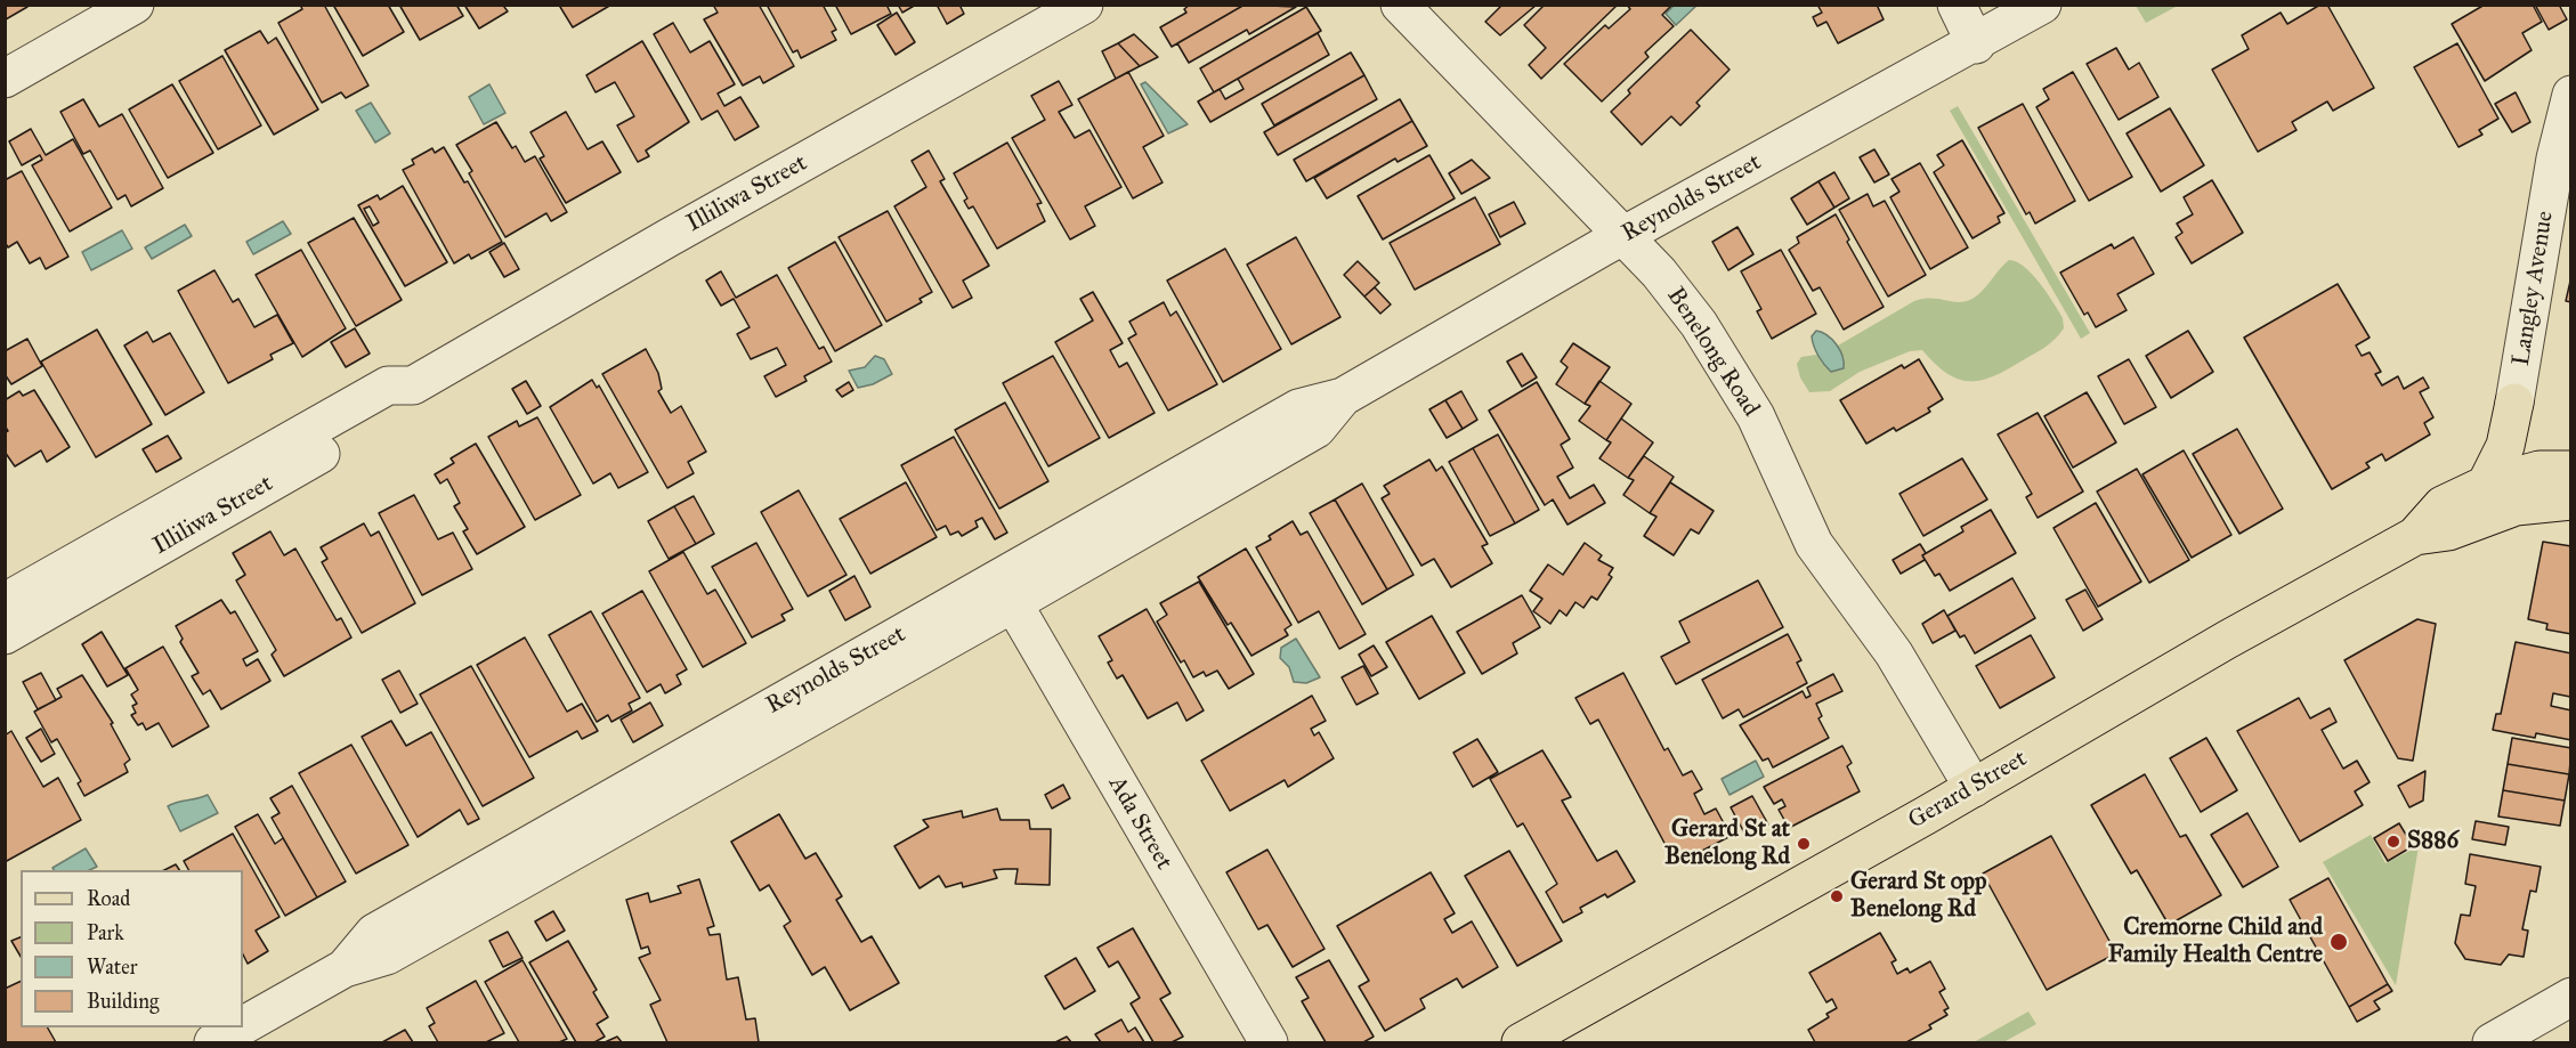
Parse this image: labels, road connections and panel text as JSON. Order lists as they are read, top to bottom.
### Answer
{
  "streets": {
    "main road": ["Gerard Street"],
    "street": [
      "Illiliwa Street",
      "Reynolds Street",
      "Langley Avenue",
      "Benelong Road",
      "Ada Street"
    ]
  },
  "crossings": [
    ["Reynolds Street", "Benelong Road"],
    ["Reynolds Street", "Ada Street"],
    ["Benelong Road", "Gerard Street"]
  ],
  "places": [
    "S886",
    "Gerard St at Benelong Rd",
    "Gerard St opp Benelong Rd",
    "Cremorne Child and Family Health Centre"
  ],
  "legend": [
    "Road",
    "Park",
    "Water",
    "Building"
  ]
}
